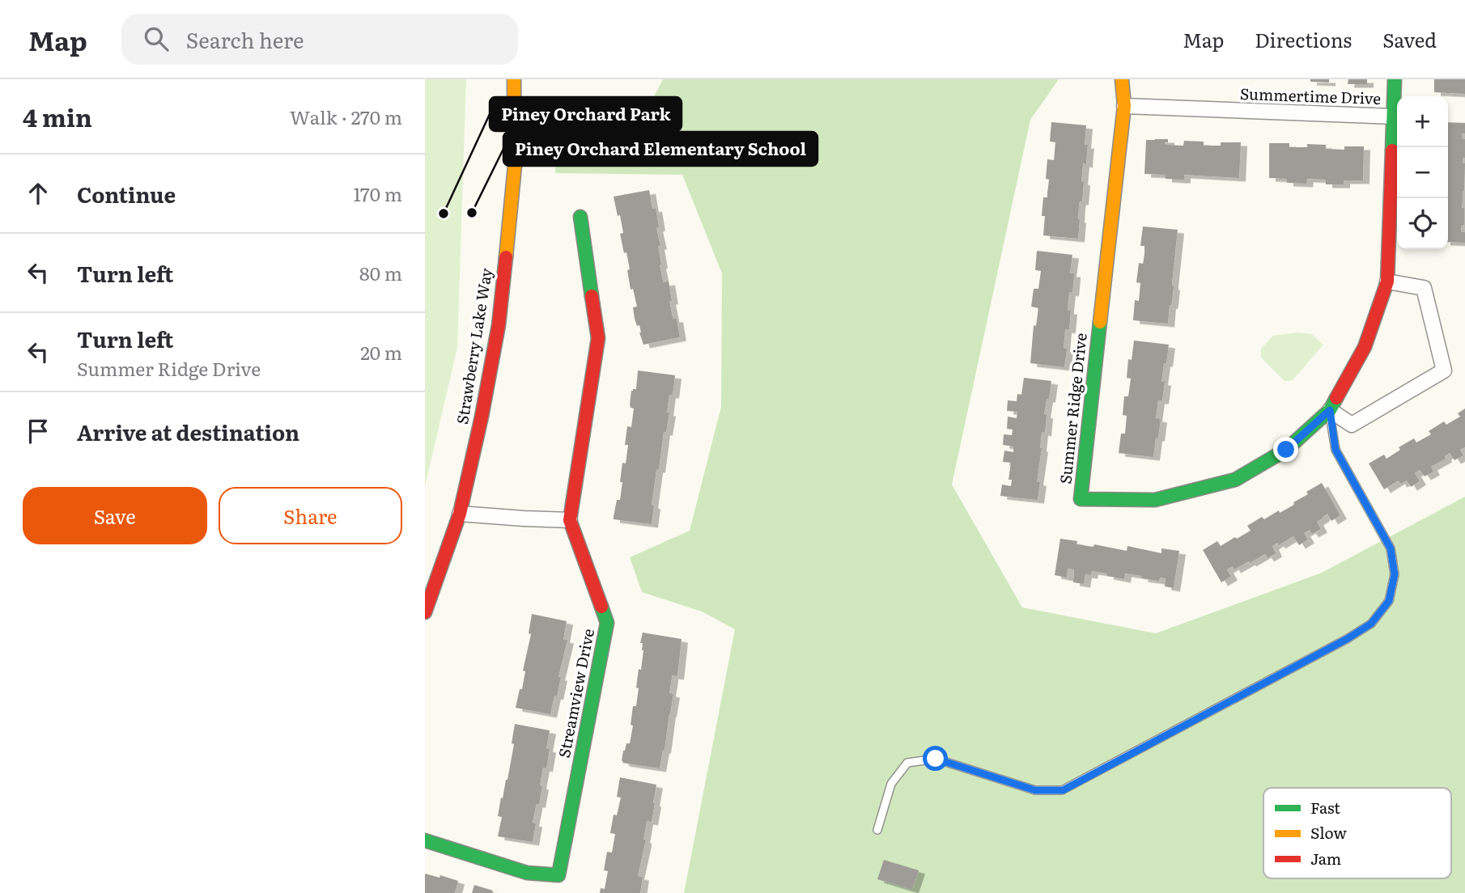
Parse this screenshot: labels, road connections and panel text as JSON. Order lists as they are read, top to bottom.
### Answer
{
  "streets": {
    "street": [
      "Summertime Drive",
      "Strawberry Lake Way",
      "Summer Ridge Drive",
      "Streamview Drive"
    ]
  },
  "crossings": [
    ["Summertime Drive", "Summer Ridge Drive"]
  ],
  "places": ["Piney Orchard Elementary School", "Piney Orchard Park"],
  "legend": ["Fast", "Slow", "Jam"],
  "page": {
    "header": "Map",
    "search": "Search here",
    "nav": ["Map", "Directions", "Saved"],
    "heading": ["4 min", "Walk · 270 m"],
    "map_buttons": ["+", "−"],
    "list": [
      ["Continue", "170 m"],
      ["Turn left", "80 m"],
      ["Turn left", "Summer Ridge Drive", "20 m"],
      "Arrive at destination"
    ],
    "buttons": ["Save", "Share"]
  }
}
